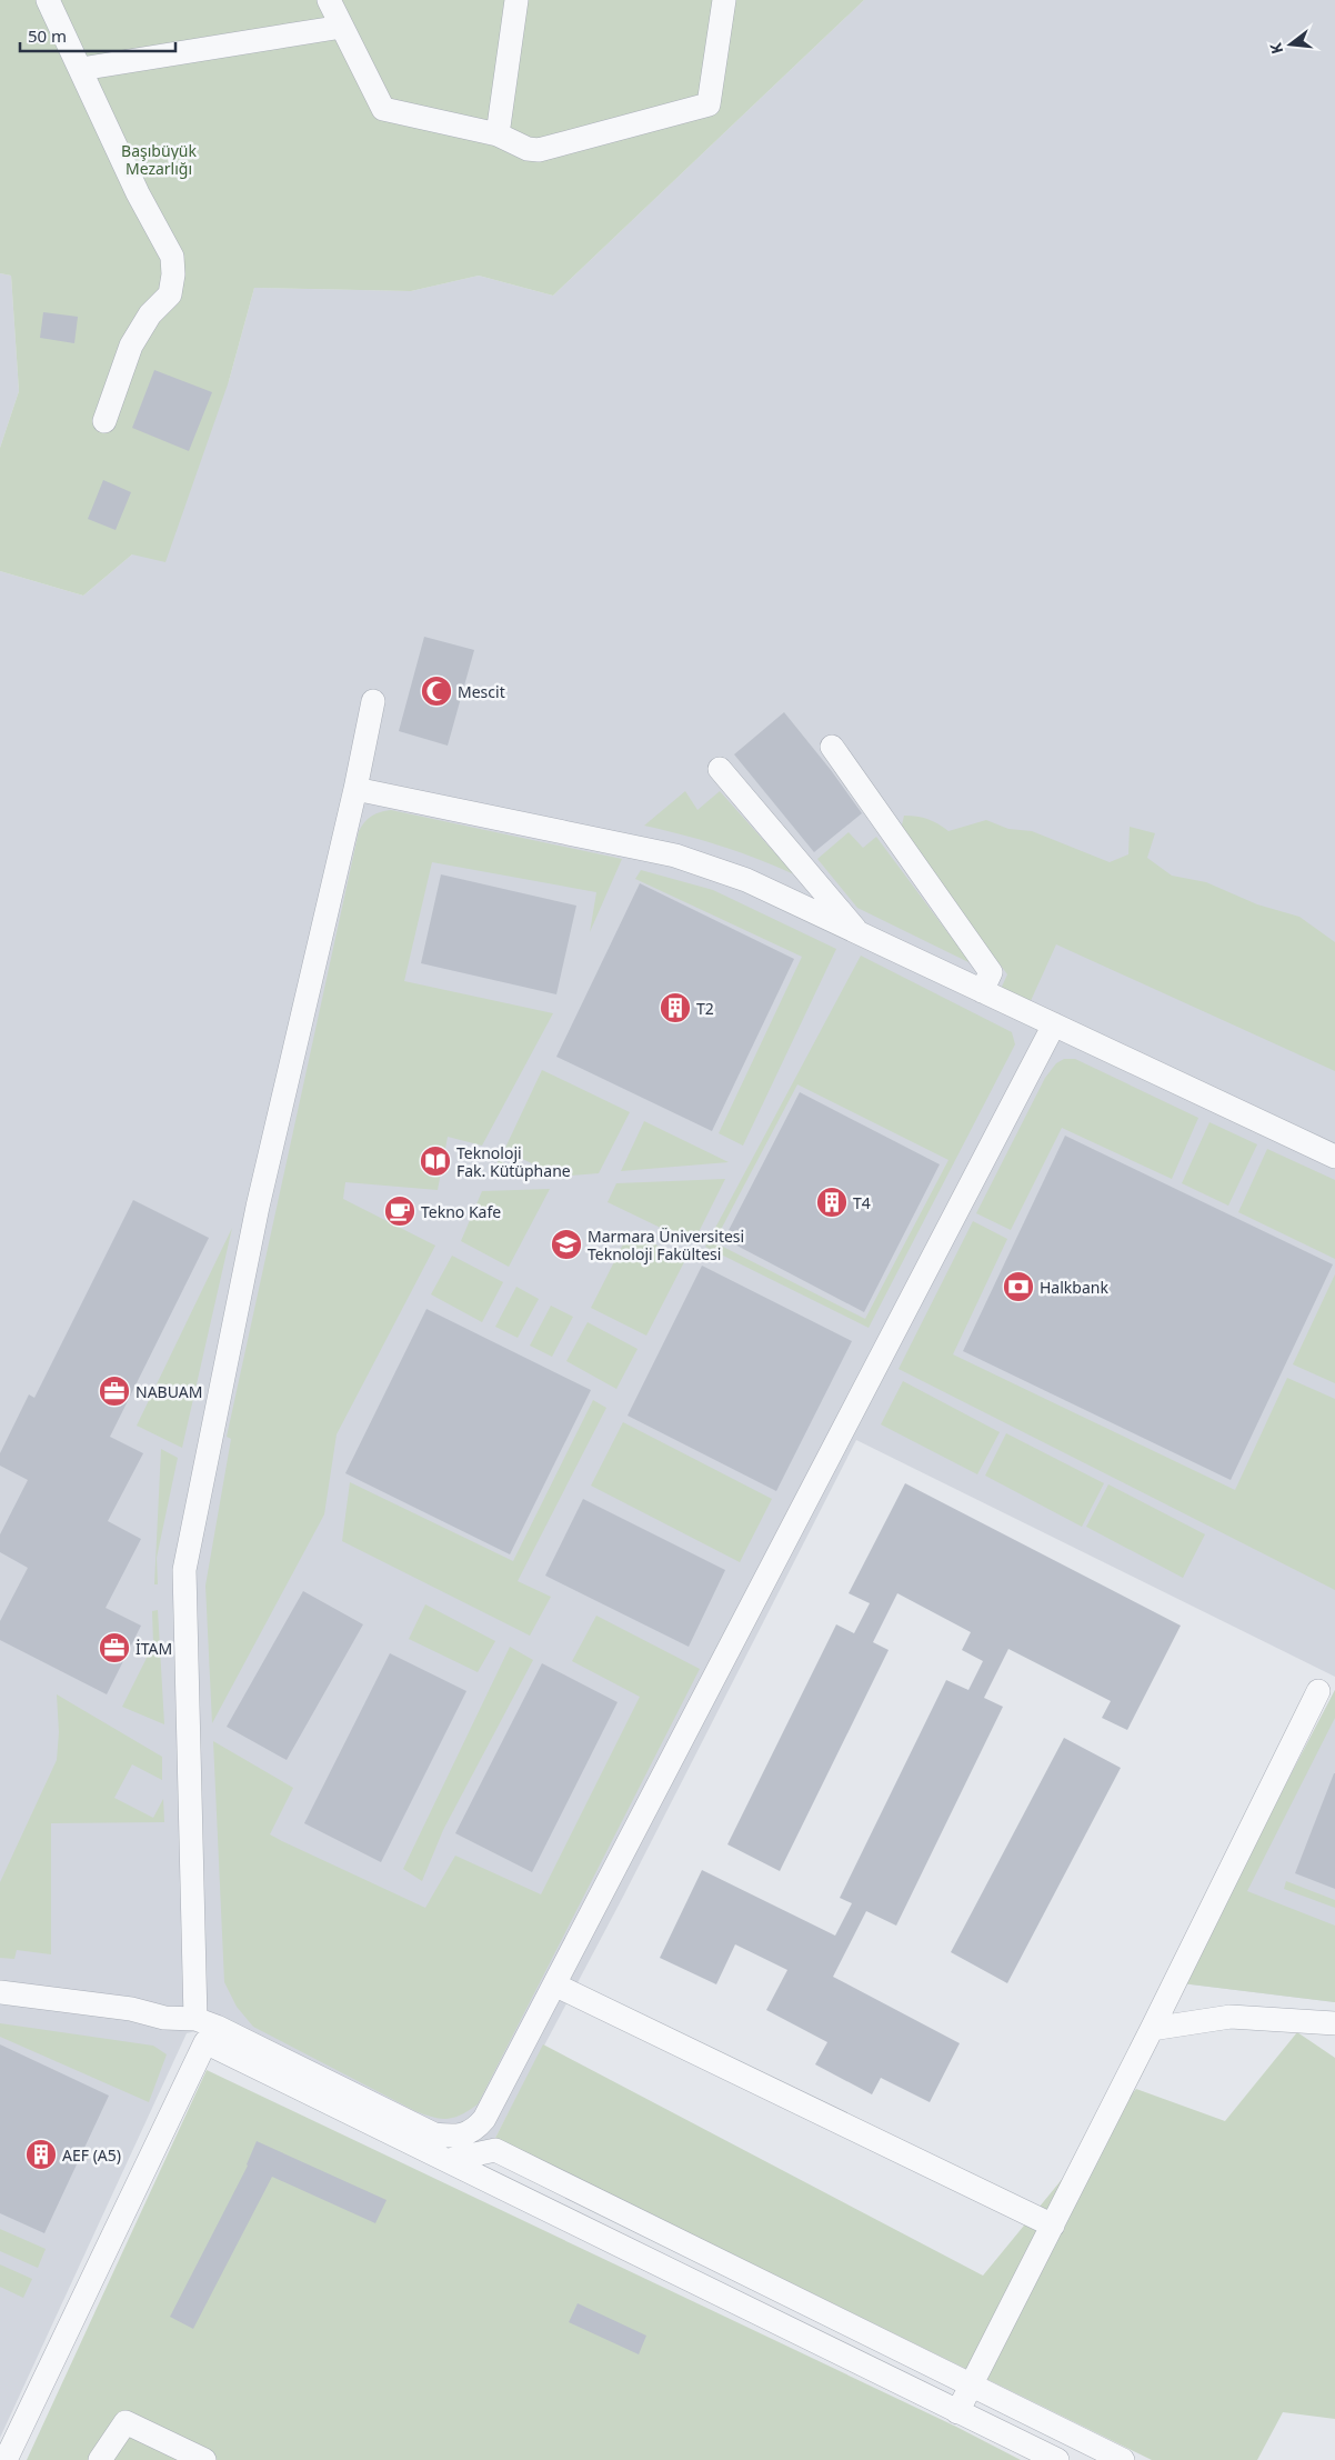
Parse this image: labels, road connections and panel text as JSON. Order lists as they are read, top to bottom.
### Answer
{
  "parks": ["Başıbüyük Mezarlığı"],
  "places": {
    "mosque": ["Mescit"],
    "building": ["T2", "T4", "AEF (A5)"],
    "library": ["Teknoloji Fak. Kütüphane"],
    "cafe": ["Tekno Kafe"],
    "school or university": ["Marmara Üniversitesi Teknoloji Fakültesi"],
    "bank": ["Halkbank"],
    "office": ["NABUAM", "İTAM"]
  },
  "scale_bar": "50 m",
  "north": "left"
}
